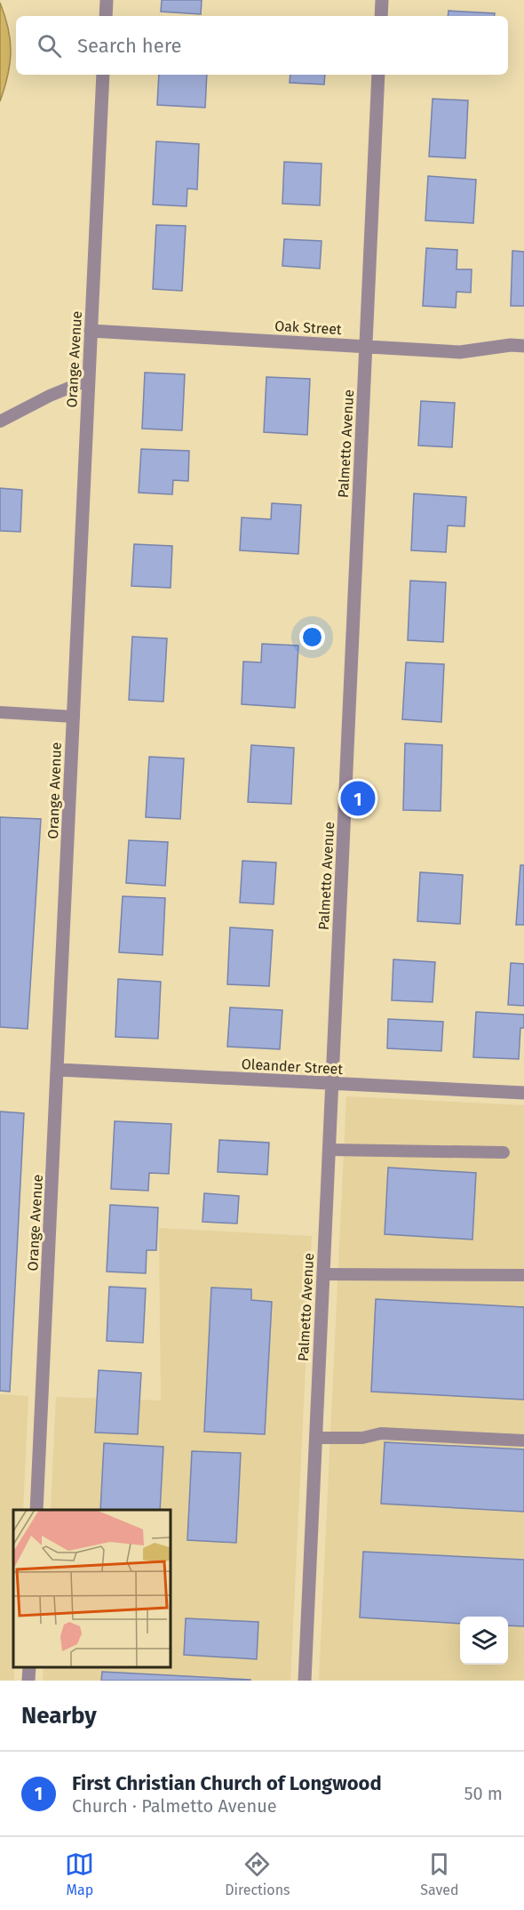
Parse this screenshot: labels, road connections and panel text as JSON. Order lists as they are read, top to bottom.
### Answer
{
  "streets": {
    "street": [
      "Oak Street",
      "Orange Avenue",
      "Palmetto Avenue",
      "Oleander Street"
    ]
  },
  "crossings": [
    ["Oak Street", "Orange Avenue"],
    ["Oak Street", "Palmetto Avenue"],
    ["Orange Avenue", "Oleander Street"],
    ["Palmetto Avenue", "Oleander Street"]
  ],
  "page": {
    "search": "Search here",
    "pins": "1",
    "heading": "Nearby",
    "list": [
      {
        "mark": "1",
        "name": "First Christian Church of Longwood",
        "note": "Church · Palmetto Avenue",
        "value": "50 m"
      }
    ],
    "nav": ["Map", "Directions", "Saved"]
  }
}
